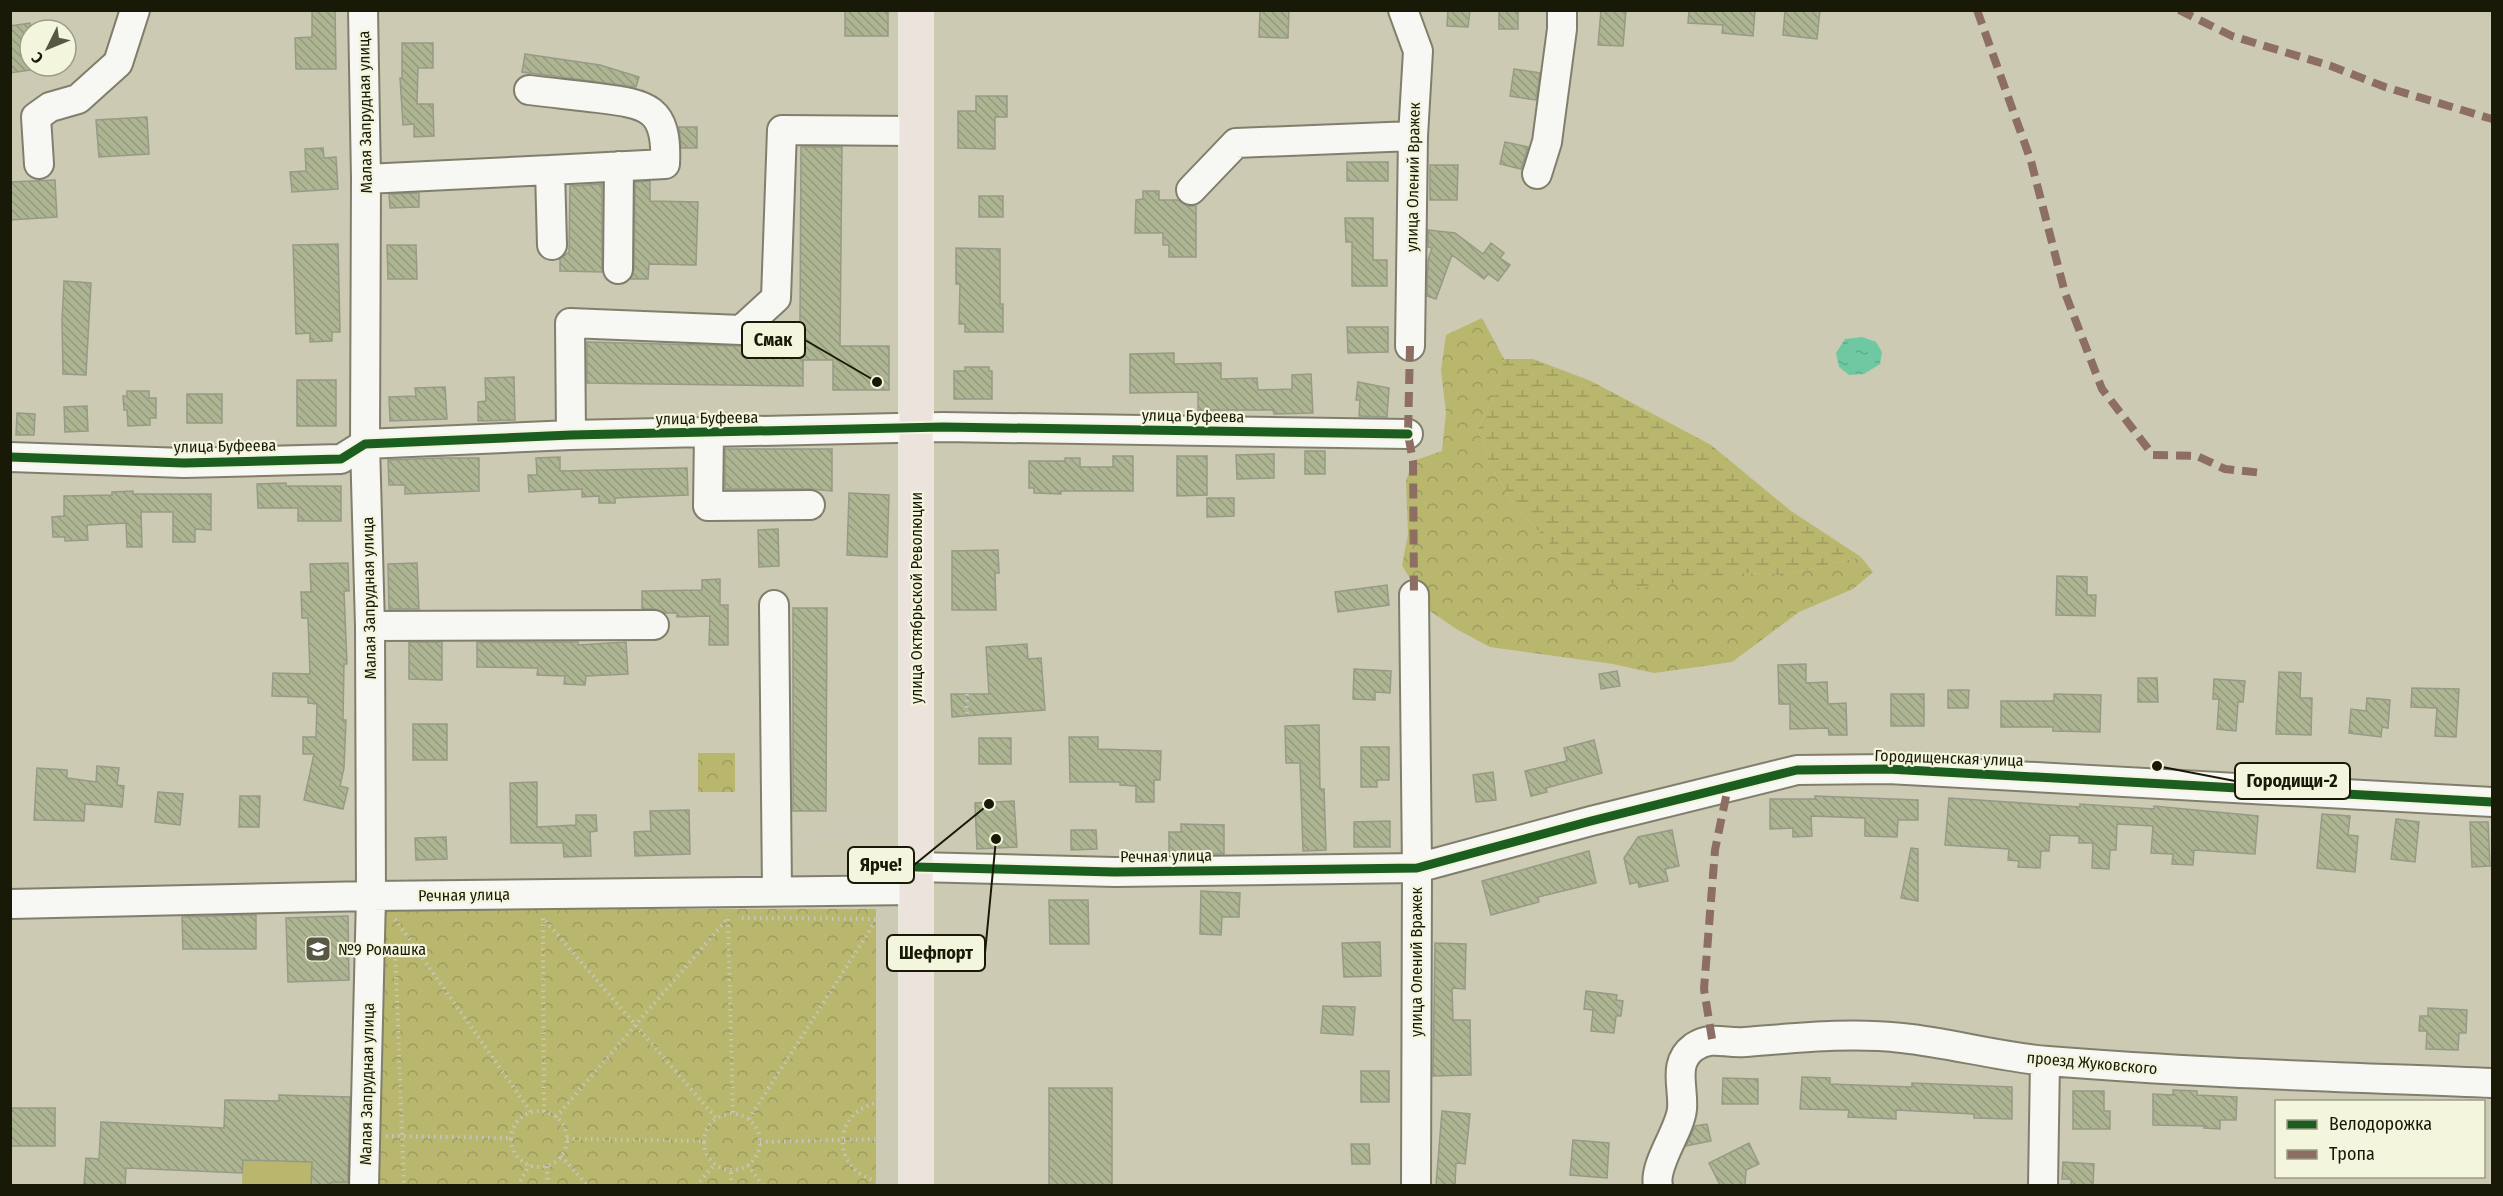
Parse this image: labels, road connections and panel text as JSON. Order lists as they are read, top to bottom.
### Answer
{
  "streets": {
    "main road": ["улица Октябрьской Революции"],
    "street": [
      "Малая Запрудная улица",
      "улица Олений Вражек",
      "улица Буфеева",
      "Городищенская улица",
      "Речная улица",
      "проезд Жуковского"
    ]
  },
  "crossings": [
    ["Малая Запрудная улица", "улица Буфеева"],
    ["Малая Запрудная улица", "Речная улица"],
    ["улица Олений Вражек", "Городищенская улица"],
    ["улица Олений Вражек", "Речная улица"],
    ["улица Буфеева", "улица Октябрьской Революции"],
    ["улица Октябрьской Революции", "Речная улица"],
    ["Городищенская улица", "Речная улица"]
  ],
  "places": {
    "other": [
      "Смак",
      "Городищи-2",
      "Ярче!",
      "Шефпорт"
    ],
    "school or university": ["№9 Ромашка"]
  },
  "legend": ["Велодорожка", "Тропа"],
  "north": "bottom left"
}
